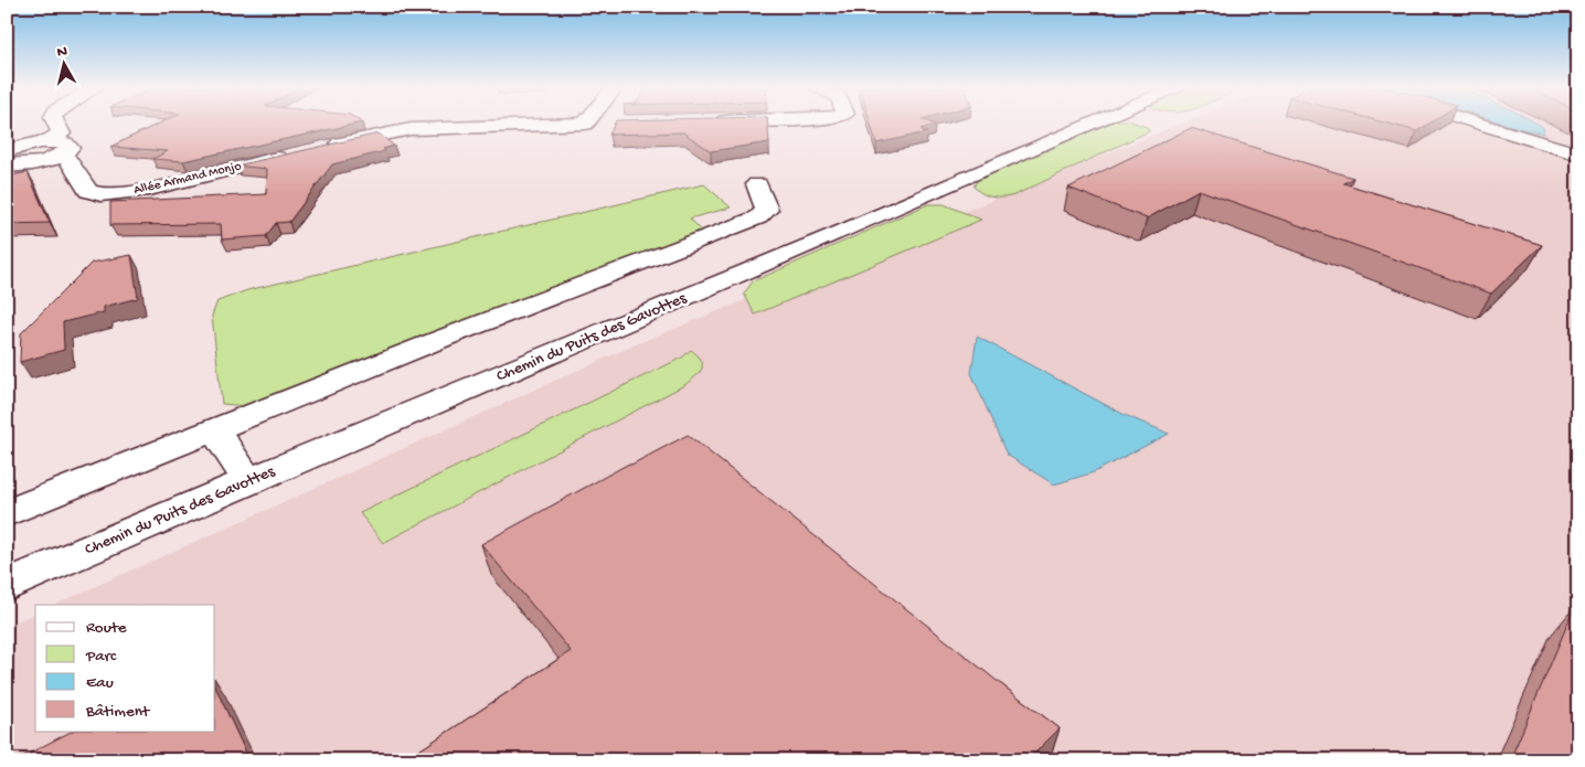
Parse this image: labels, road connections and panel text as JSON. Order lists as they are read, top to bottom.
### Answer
{
  "streets": {
    "street": ["Allée Armand Monjo", "Chemin du Puits des Gavottes"]
  },
  "legend": [
    "Route",
    "Parc",
    "Eau",
    "Bâtiment"
  ],
  "north": "top"
}
